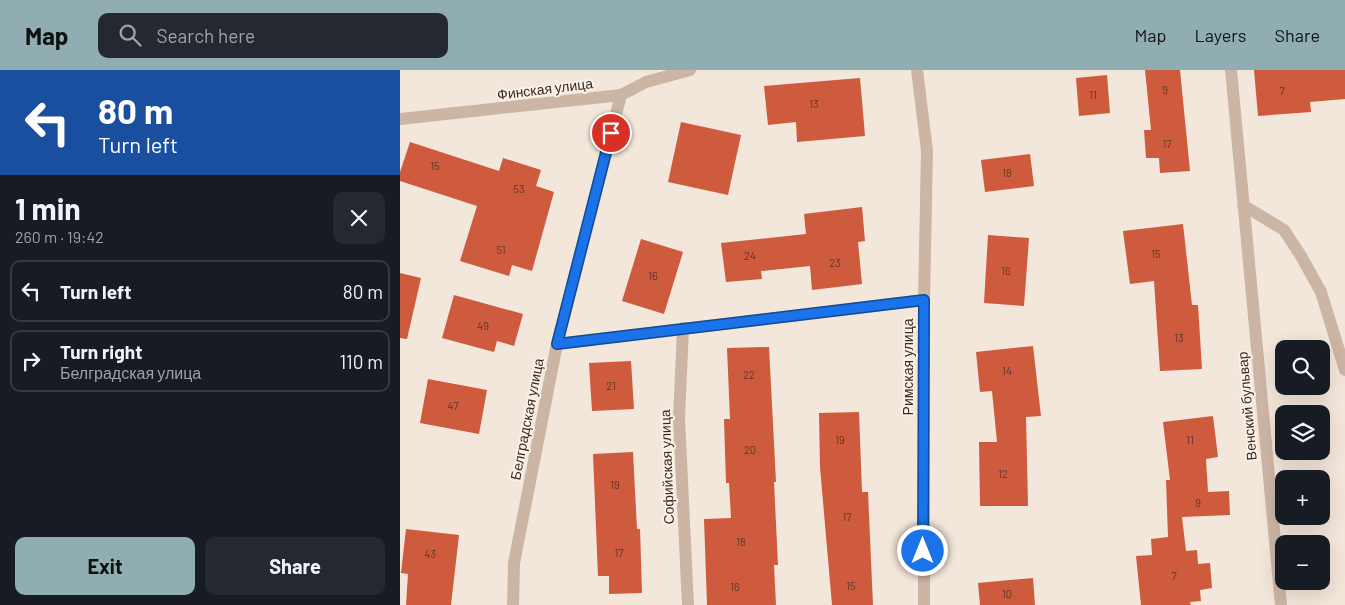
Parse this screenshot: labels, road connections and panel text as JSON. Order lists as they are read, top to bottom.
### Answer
{
  "streets": {
    "street": [
      "Финская улица",
      "Римская улица",
      "Венский бульвар",
      "Белградская улица",
      "Софийская улица"
    ]
  },
  "crossings": [
    ["Финская улица", "Белградская улица"]
  ],
  "house_numbers": [
    "9",
    "7",
    "11",
    "13",
    "17",
    "15",
    "18",
    "53",
    "51",
    "15",
    "24",
    "23",
    "16",
    "16",
    "49",
    "13",
    "14",
    "22",
    "21",
    "47",
    "19",
    "11",
    "20",
    "12",
    "19",
    "9",
    "17",
    "18",
    "17",
    "43",
    "7",
    "15",
    "16",
    "10"
  ],
  "page": {
    "header": "Map",
    "search": "Search here",
    "nav": ["Map", "Layers", "Share"],
    "turn": ["80 m", "Turn left"],
    "heading": ["1 min", "260 m · 19:42"],
    "list": [
      {
        "name": "Turn left",
        "value": "80 m"
      },
      {
        "name": "Turn right",
        "note": "Белградская улица",
        "value": "110 m"
      }
    ],
    "map_buttons": ["+", "−"],
    "buttons": ["Exit", "Share"]
  }
}
